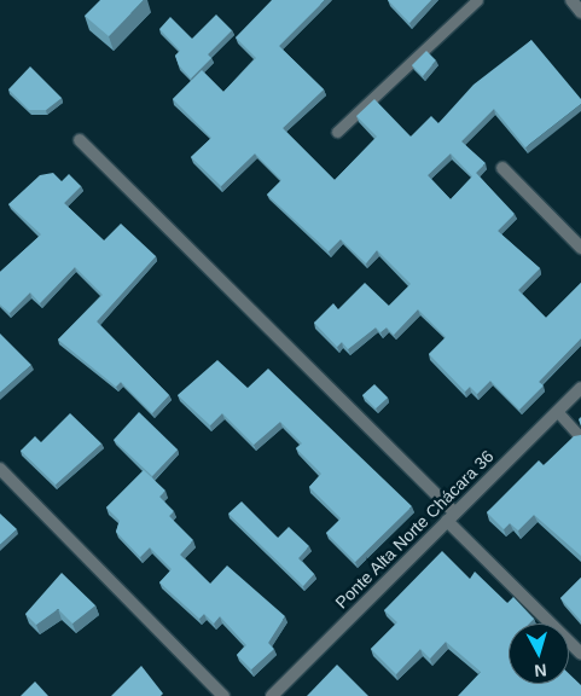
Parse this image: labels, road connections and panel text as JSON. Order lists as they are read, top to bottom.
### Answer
{
  "streets": {
    "street": ["Ponte Alta Norte Chácara 36"]
  },
  "north": "bottom"
}
